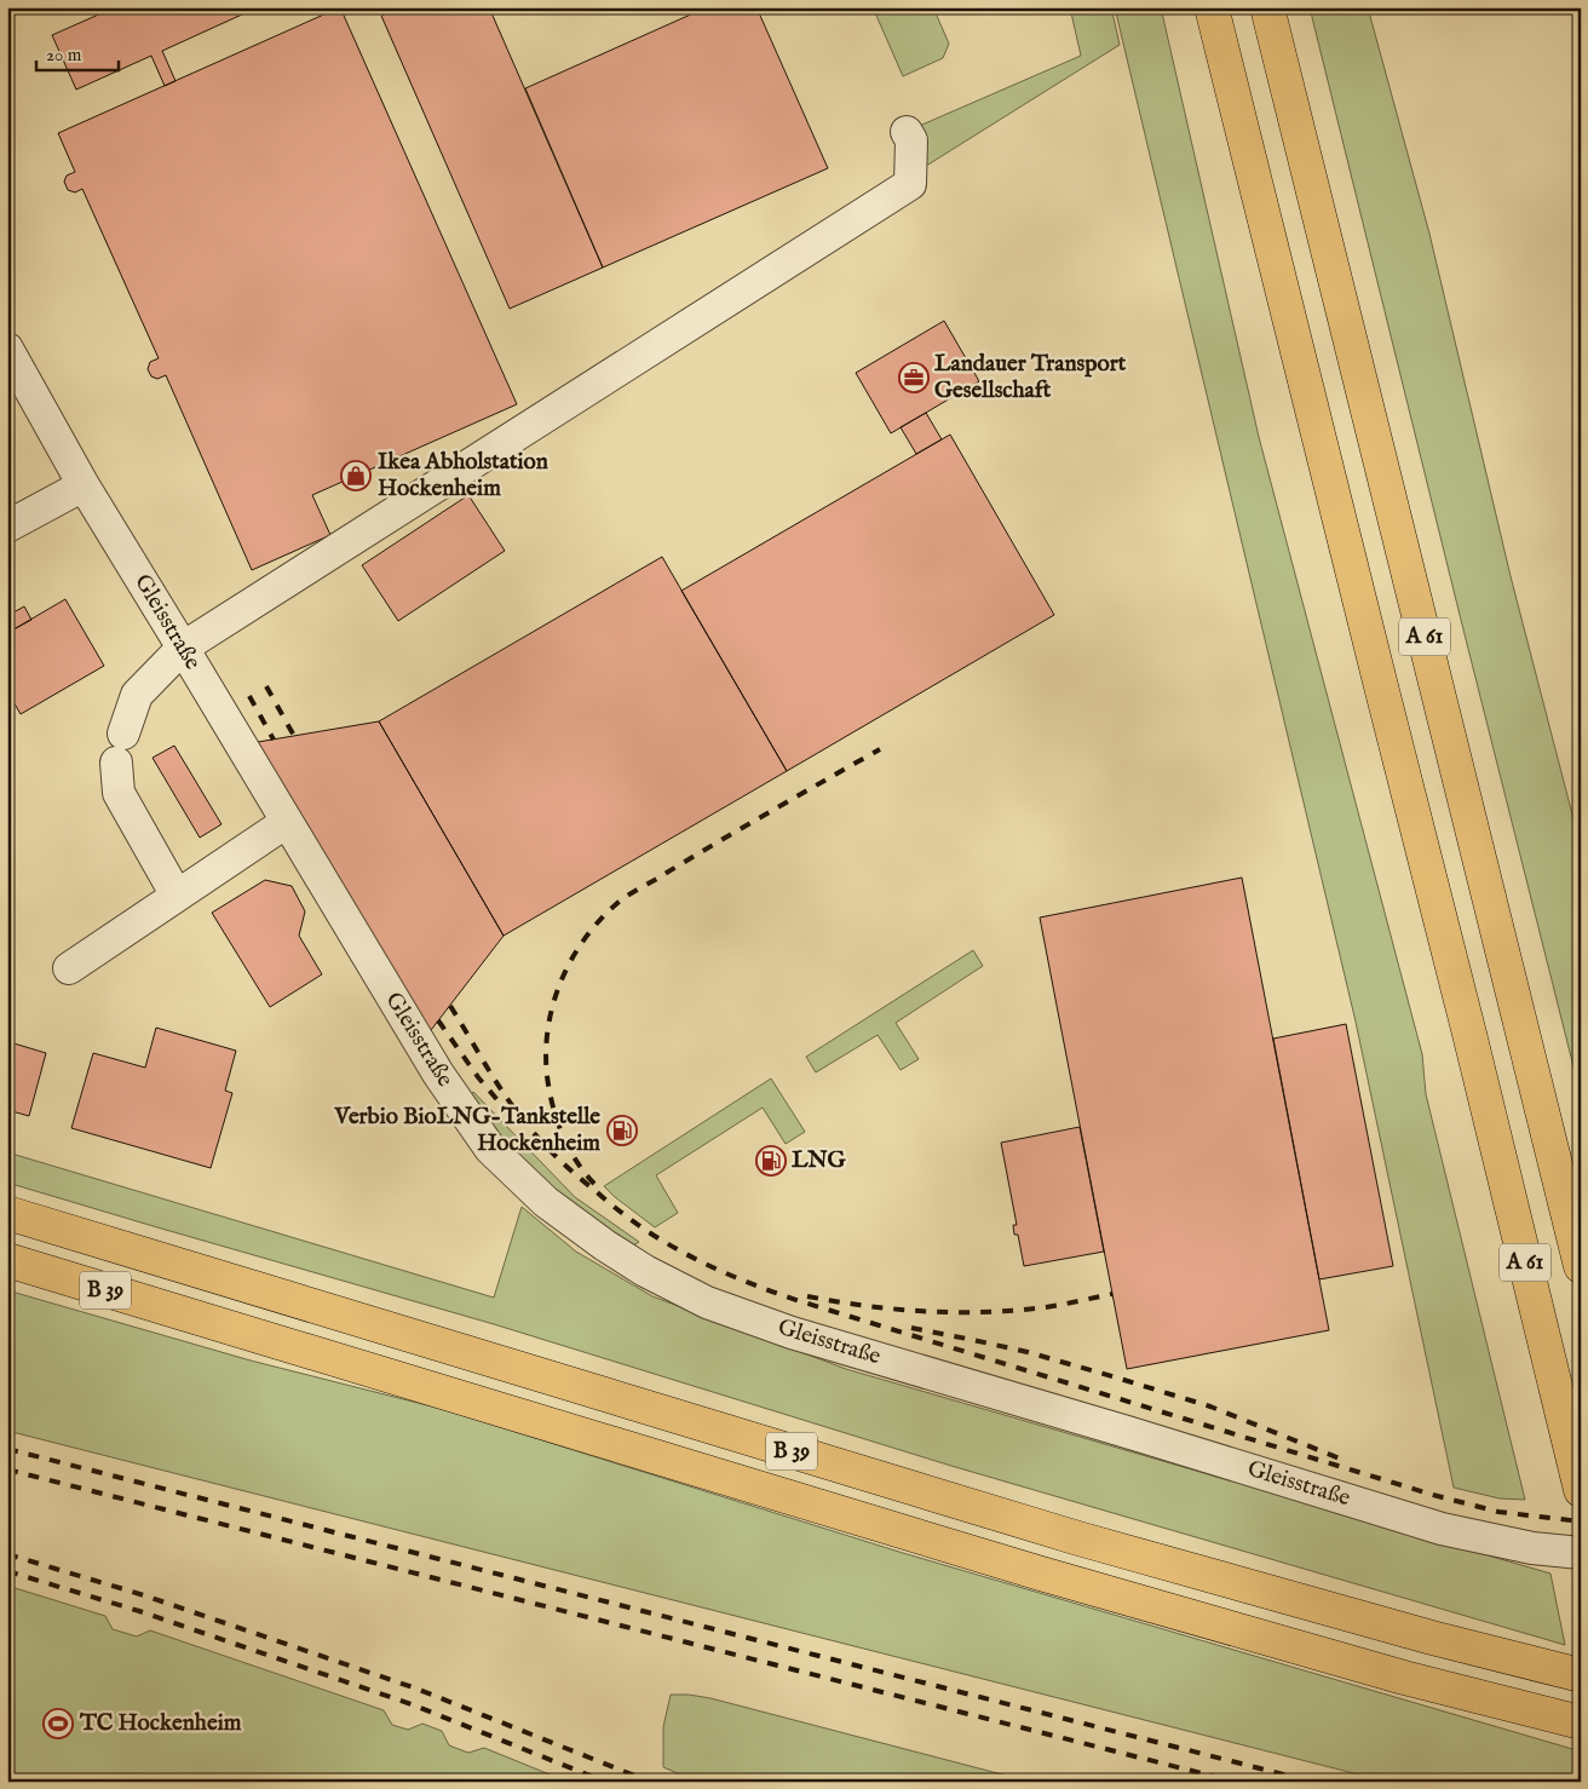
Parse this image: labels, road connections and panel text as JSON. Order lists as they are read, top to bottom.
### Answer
{
  "streets": {
    "highway": ["A 61", "B 39"],
    "street": ["Gleisstraße"]
  },
  "places": {
    "office": ["Landauer Transport Gesellschaft"],
    "shop": ["Ikea Abholstation Hockenheim"],
    "fuel station": ["Verbio BioLNG-Tankstelle Hockenheim", "LNG"],
    "sports": ["TC Hockenheim"]
  },
  "scale_bar": "20 m"
}
